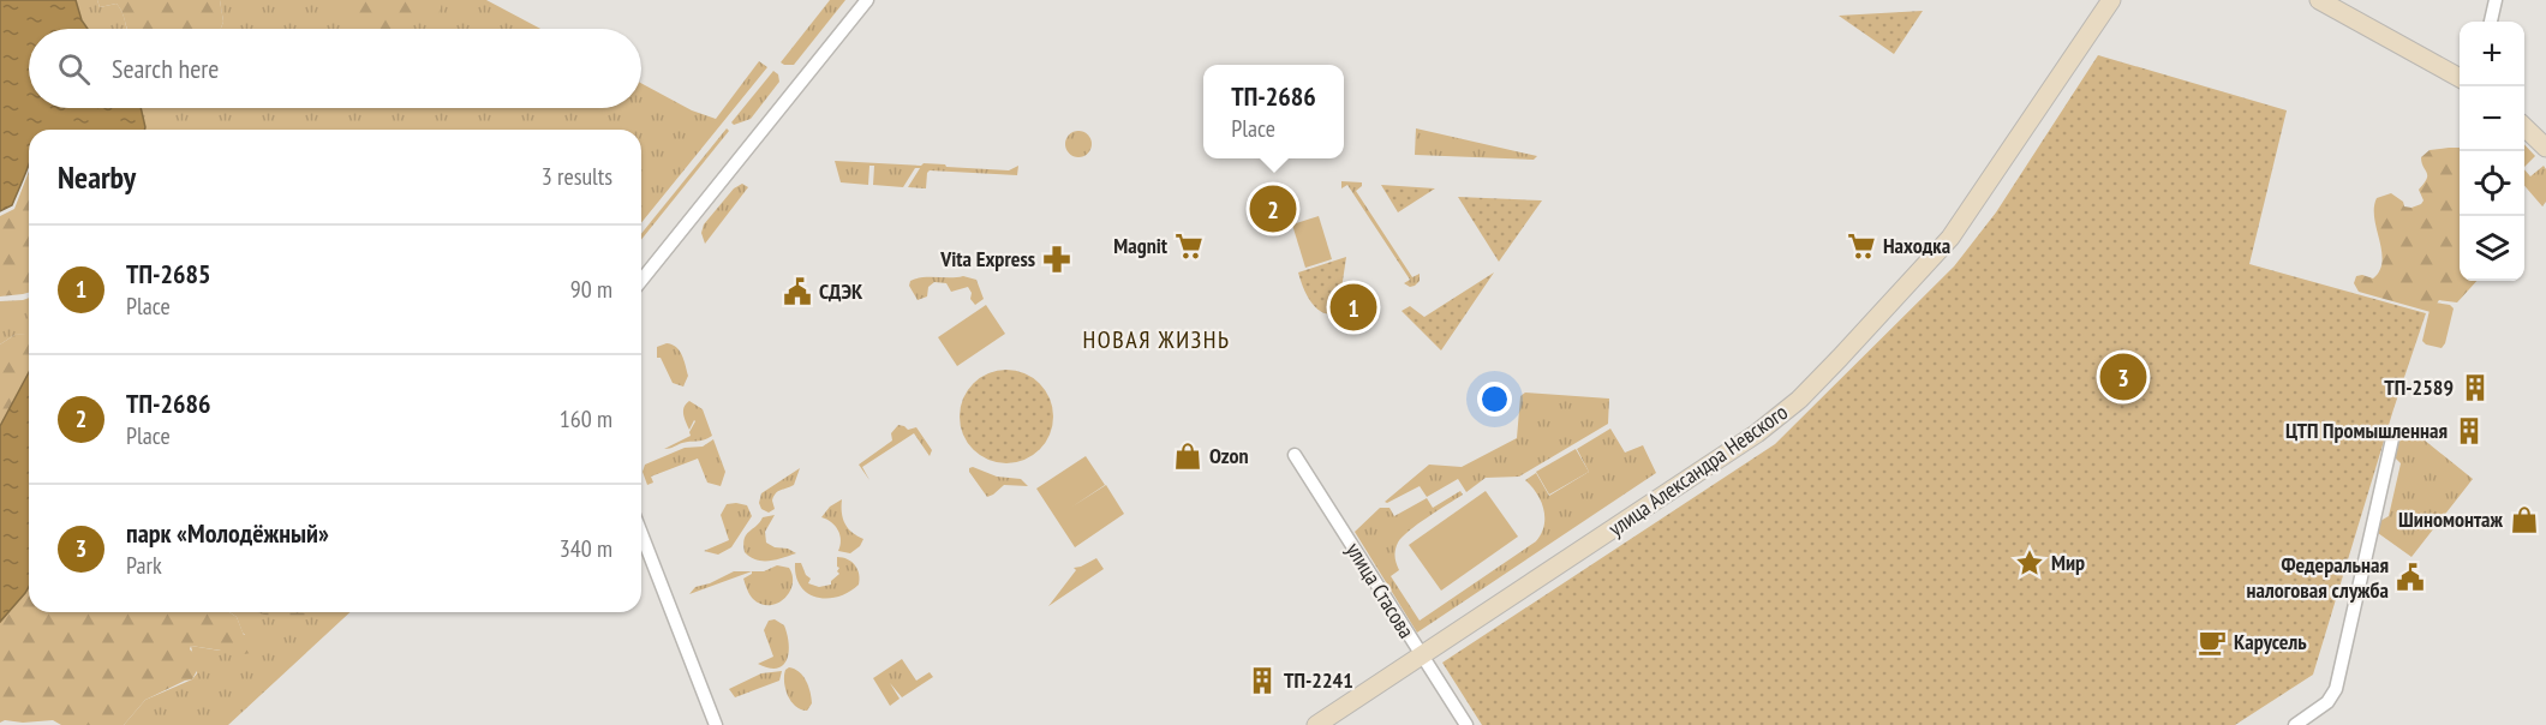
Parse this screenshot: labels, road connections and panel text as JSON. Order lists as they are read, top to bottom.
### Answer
{
  "streets": {
    "street": ["улица Александра Невского", "улица Стасова"]
  },
  "crossings": [
    ["улица Александра Невского", "улица Стасова"]
  ],
  "districts": ["НОВАЯ ЖИЗНЬ"],
  "places": {
    "supermarket": ["Magnit", "Находка"],
    "pharmacy": ["Vita Express"],
    "public building": ["СДЭК", "Федеральная налоговая служба"],
    "building": ["ТП-2589", "ЦТП Промышленная", "ТП-2241"],
    "shop": ["Ozon", "Шиномонтаж"],
    "place": ["Мир"],
    "cafe": ["Карусель"]
  },
  "page": {
    "map_buttons": ["+", "−"],
    "search": "Search here",
    "popup": ["ТП-2686", "Place"],
    "heading": ["Nearby", "3 results"],
    "pins": ["2", "1", "3"],
    "list": [
      {
        "mark": "1",
        "name": "ТП-2685",
        "note": "Place",
        "value": "90 m"
      },
      {
        "mark": "2",
        "name": "ТП-2686",
        "note": "Place",
        "value": "160 m"
      },
      {
        "mark": "3",
        "name": "парк «Молодёжный»",
        "note": "Park",
        "value": "340 m"
      }
    ]
  }
}
